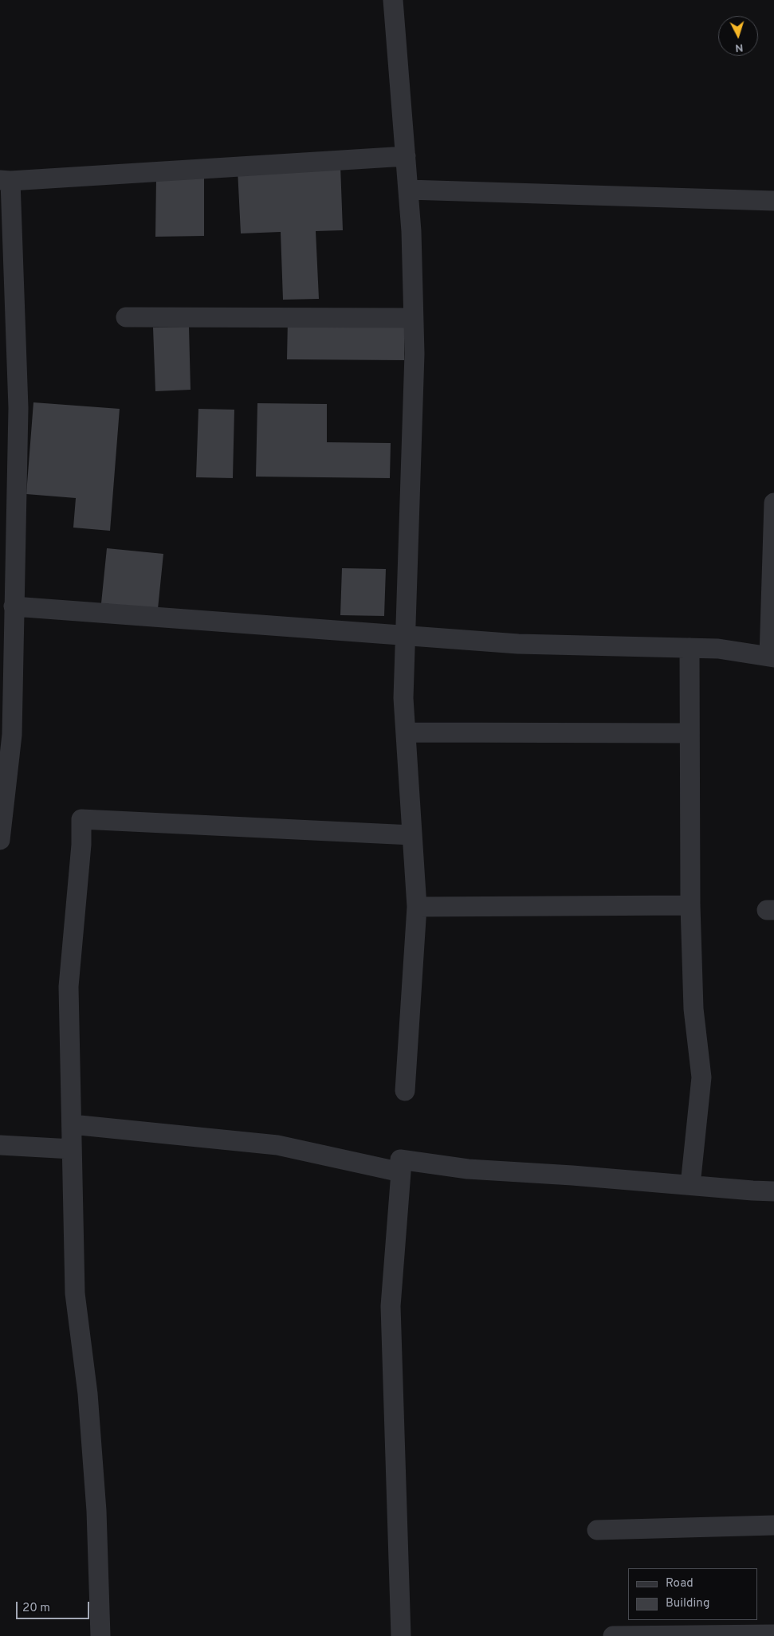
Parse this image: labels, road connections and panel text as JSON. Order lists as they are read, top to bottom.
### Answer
{
  "legend": ["Road", "Building"],
  "scale_bar": "20 m",
  "north": "bottom"
}
